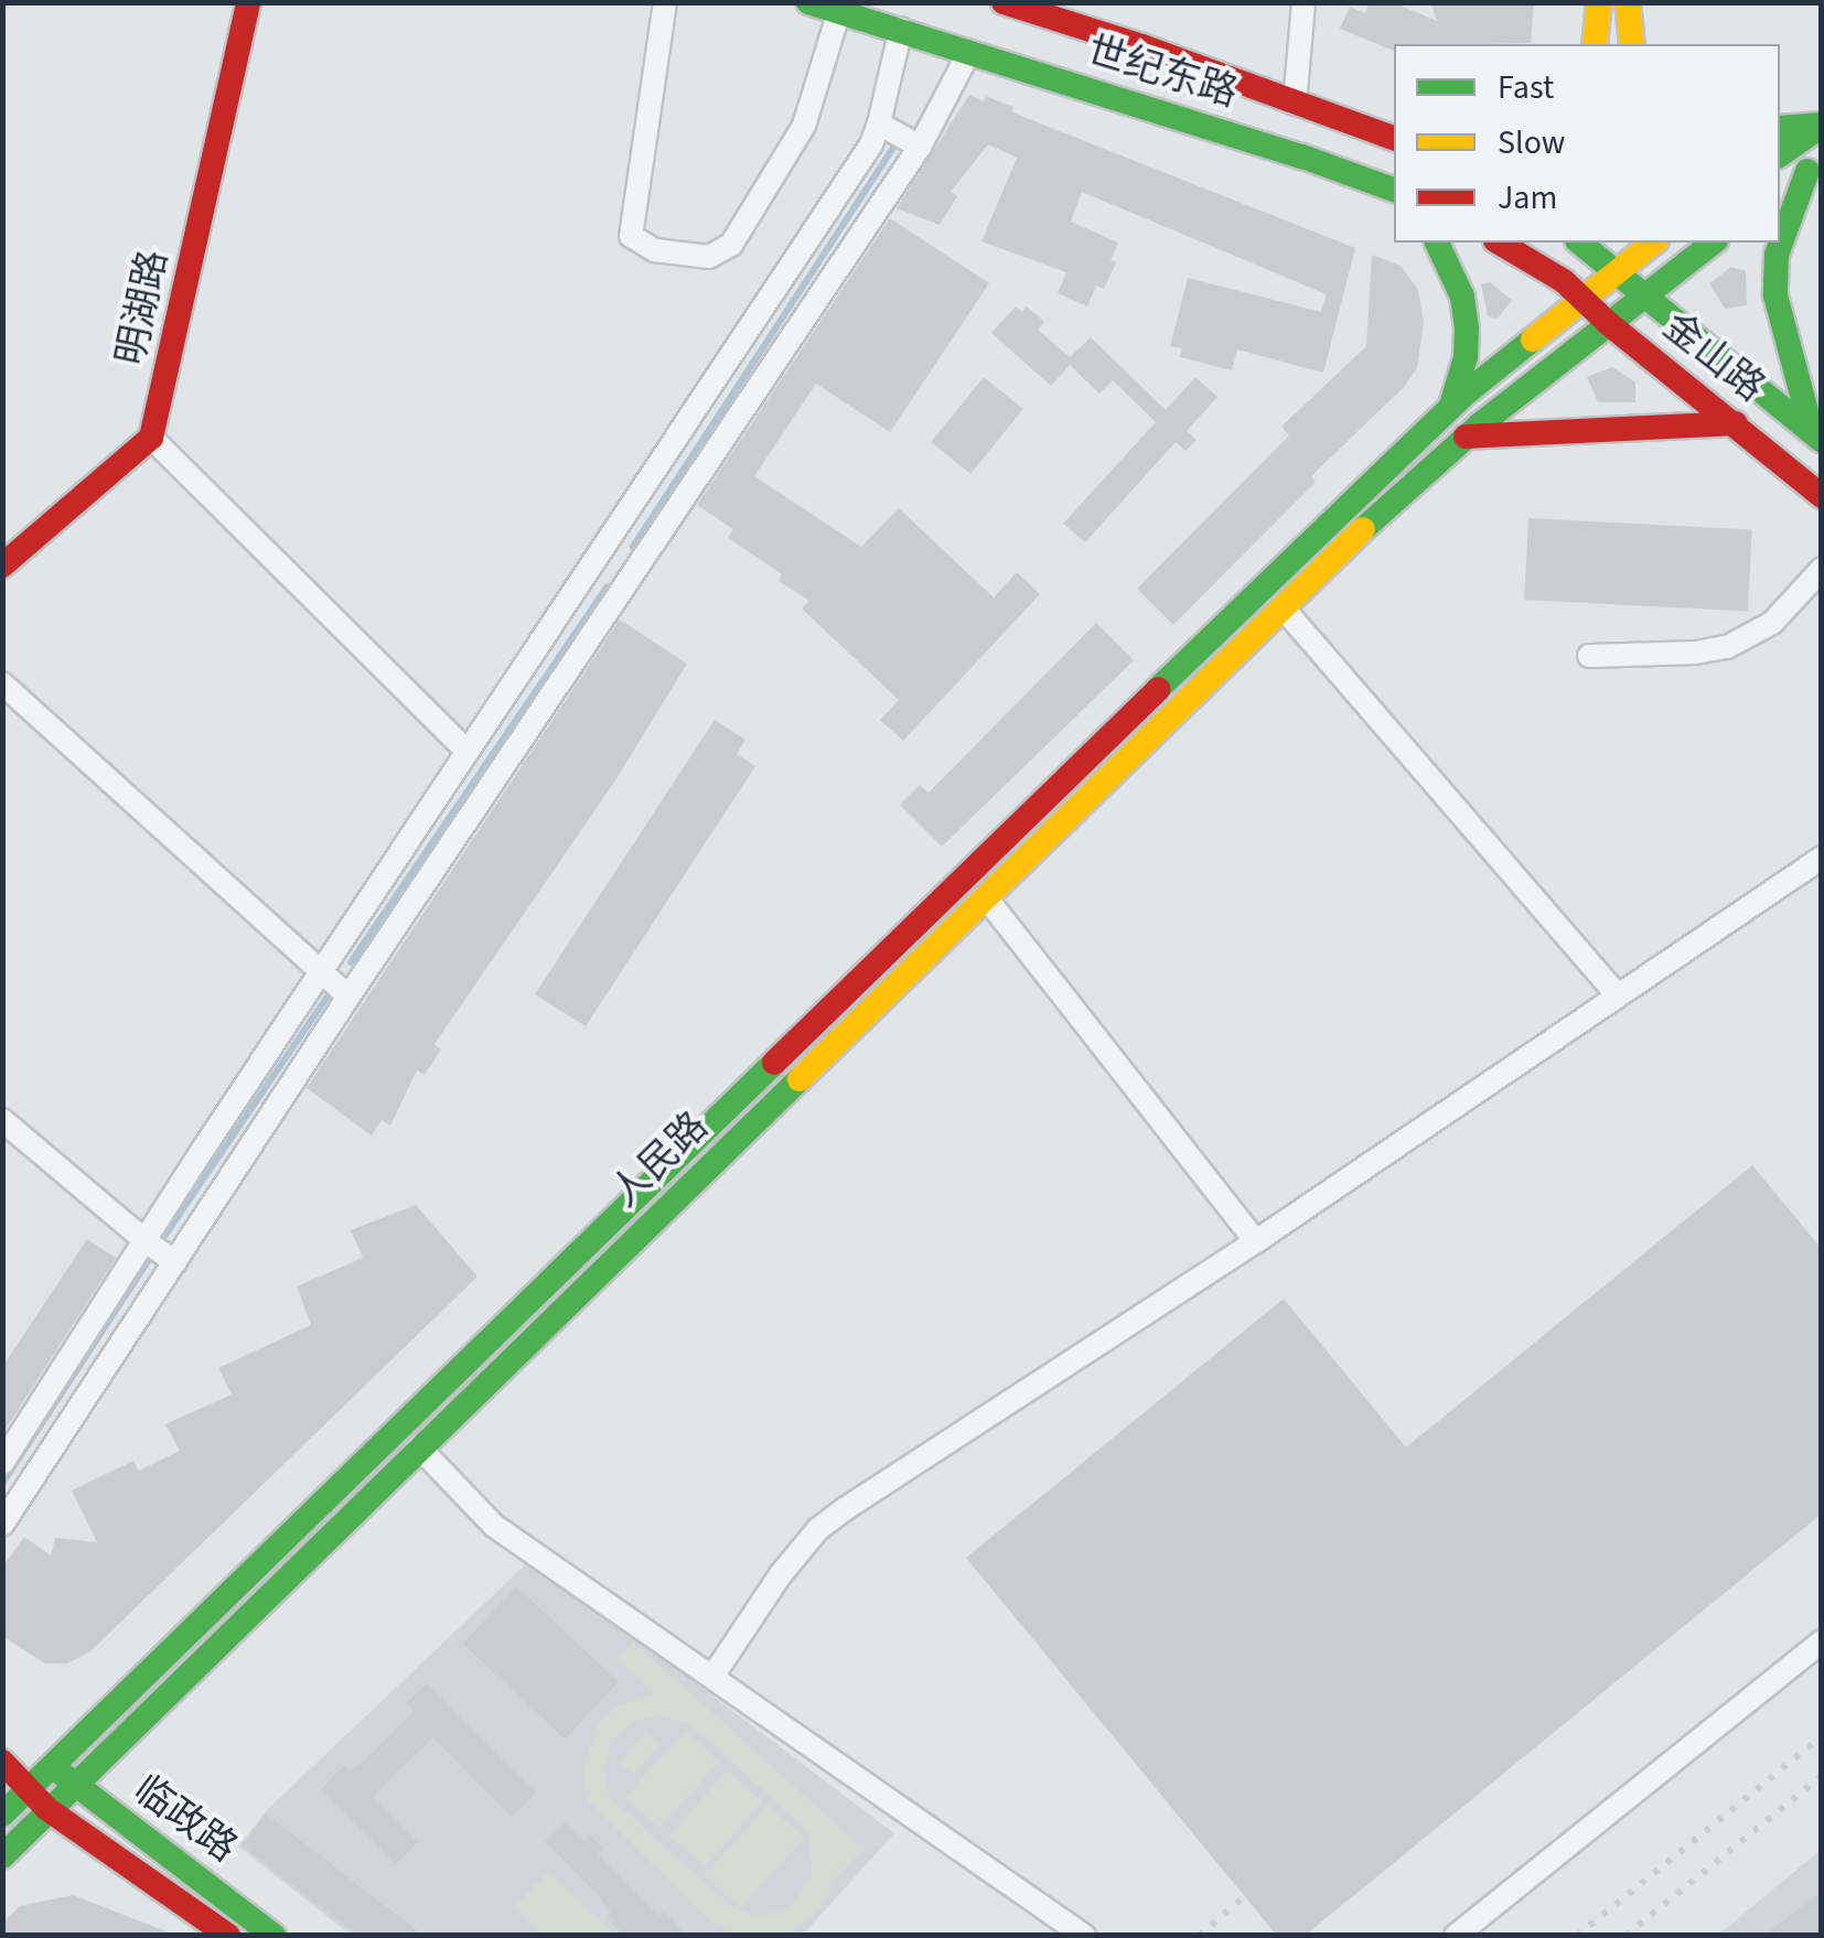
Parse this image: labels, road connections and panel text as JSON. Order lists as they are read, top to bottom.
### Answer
{
  "streets": {
    "main road": [
      "世纪东路",
      "明湖路",
      "金山路",
      "人民路",
      "临政路"
    ]
  },
  "crossings": [
    ["金山路", "人民路"],
    ["人民路", "临政路"]
  ],
  "legend": ["Fast", "Slow", "Jam"]
}
